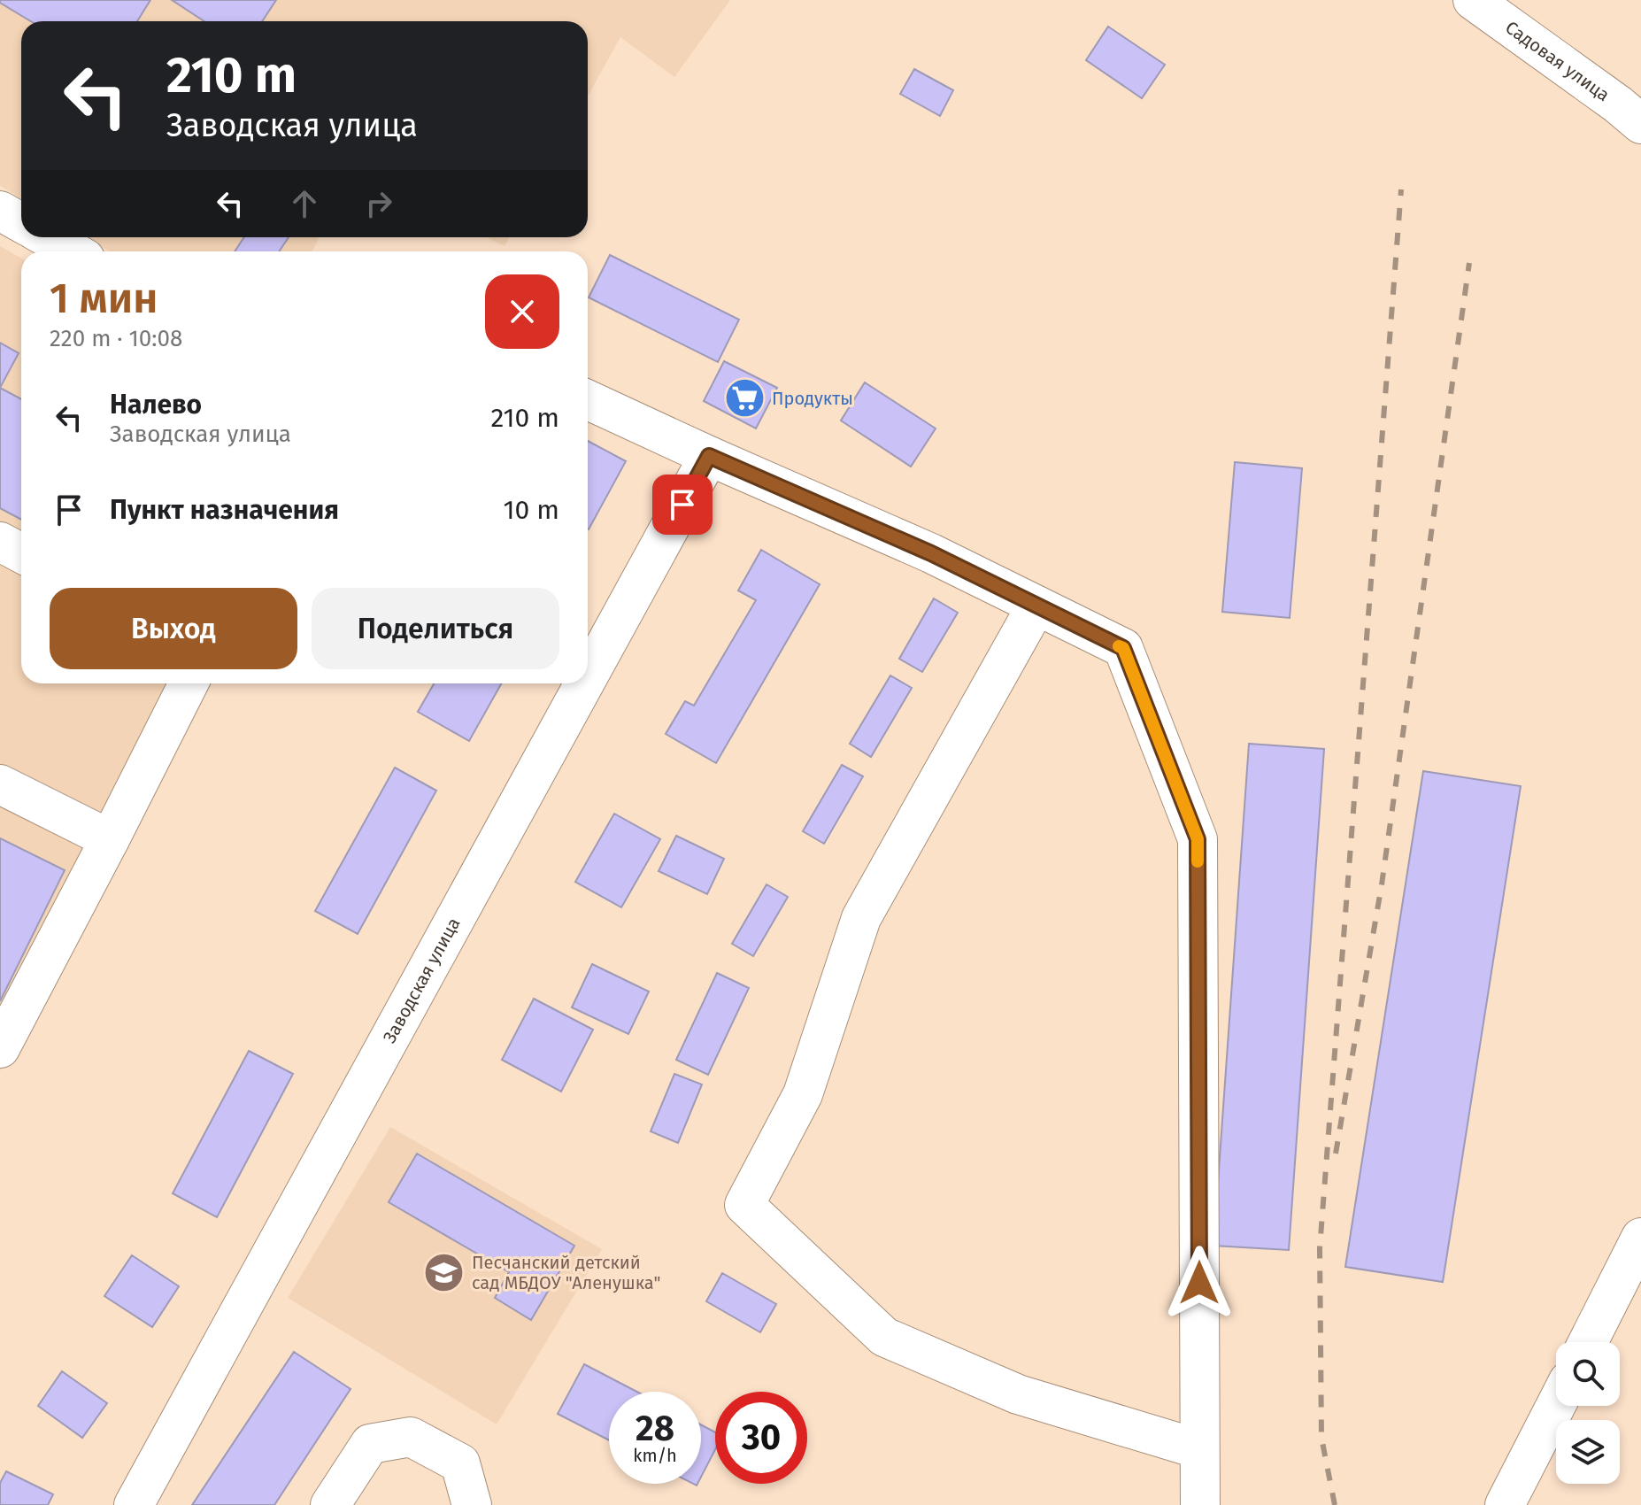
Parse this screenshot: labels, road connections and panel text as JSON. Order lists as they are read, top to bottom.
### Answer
{
  "streets": {
    "street": ["Садовая улица", "Заводская улица"]
  },
  "places": {
    "supermarket": ["Продукты"],
    "school or university": ["Песчанский детский сад МБДОУ \"Аленушка\""]
  },
  "page": {
    "turn": ["210 m", "Заводская улица"],
    "heading": ["1 мин", "220 m · 10:08"],
    "list": [
      {
        "name": "Налево",
        "note": "Заводская улица",
        "value": "210 m"
      },
      {
        "name": "Пункт назначения",
        "value": "10 m"
      }
    ],
    "buttons": ["Выход", "Поделиться"],
    "speed": "28 km/h",
    "limit": "30"
  }
}
